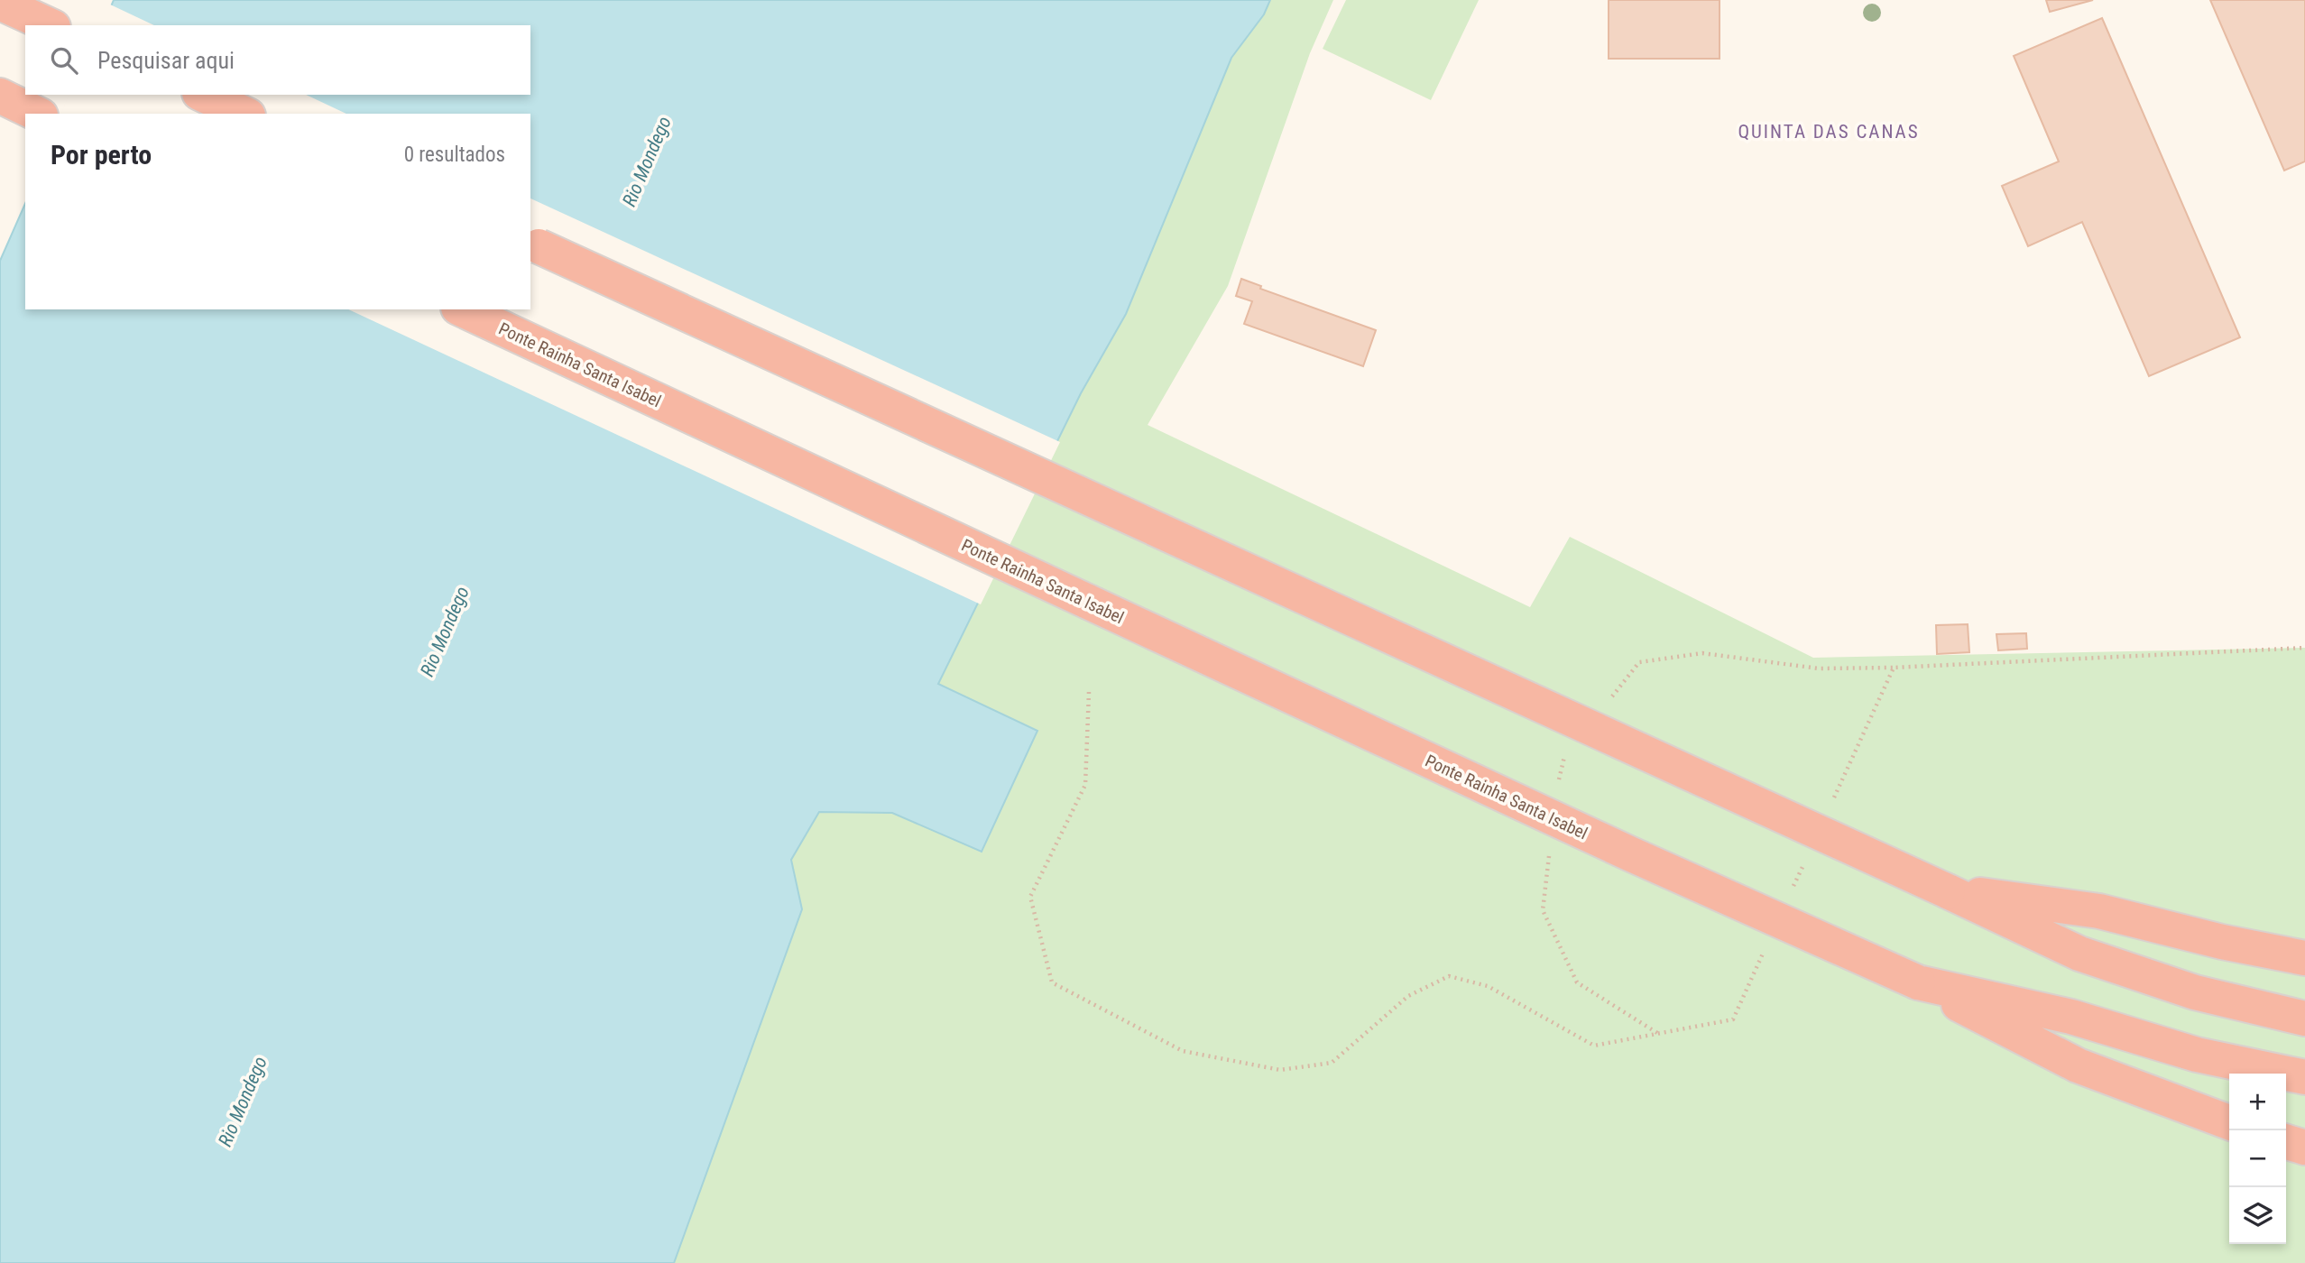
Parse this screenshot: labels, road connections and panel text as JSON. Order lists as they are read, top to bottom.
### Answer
{
  "streets": {
    "highway": ["Ponte Rainha Santa Isabel"]
  },
  "districts": ["QUINTA DAS CANAS"],
  "water": ["Rio Mondego"],
  "page": {
    "search": "Pesquisar aqui",
    "heading": ["Por perto", "0 resultados"],
    "map_buttons": ["+", "−"]
  }
}
